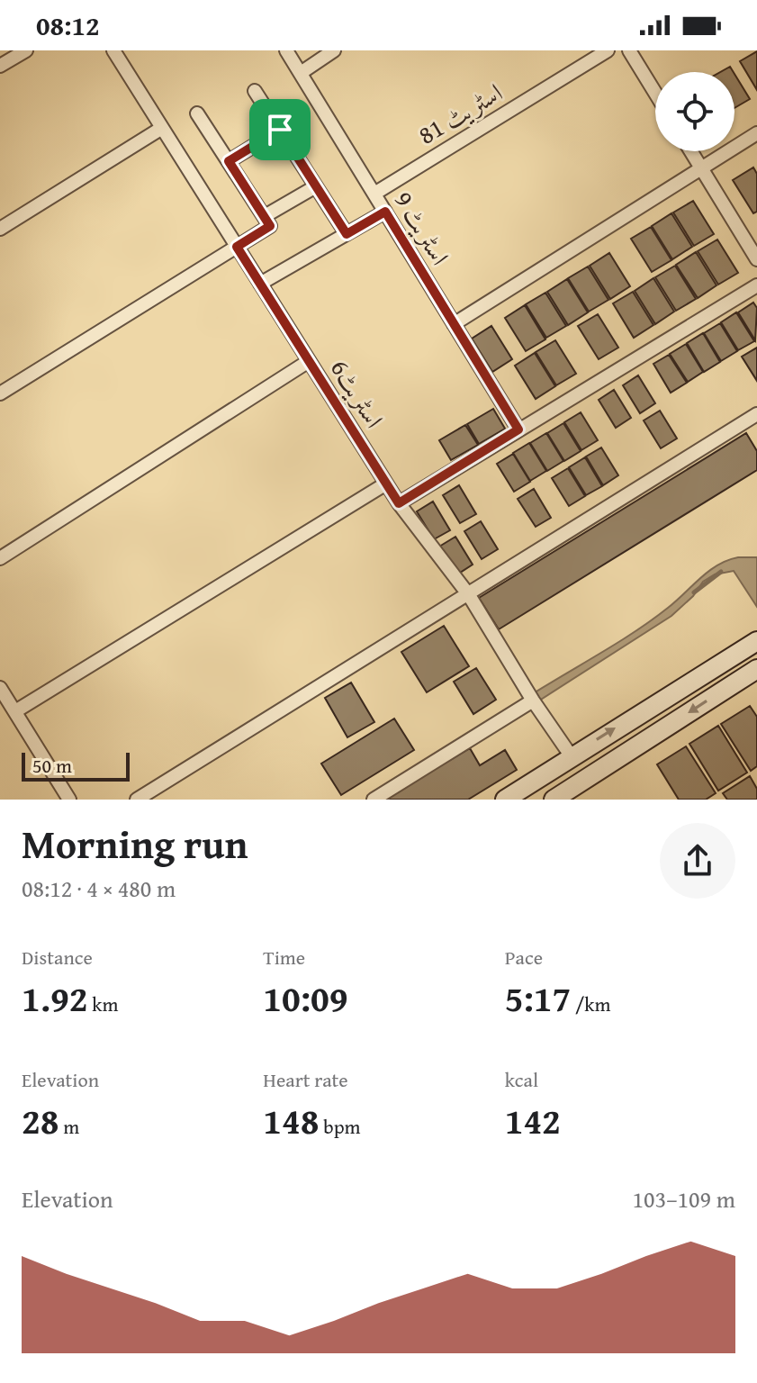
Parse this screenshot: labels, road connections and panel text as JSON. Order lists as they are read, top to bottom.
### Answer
{
  "streets": {
    "street": ["اسٹریٹ 81", "اسٹریٹ 9", "اسٹریٹ6"]
  },
  "crossings": [
    ["اسٹریٹ 81", "اسٹریٹ 9"]
  ],
  "scale_bar": "50 m",
  "page": {
    "status": "08:12",
    "scale": "50 m",
    "heading": ["Morning run", "08:12 · 4 × 480 m"],
    "stats": [
      ["Distance", "1.92 km"],
      ["Time", "10:09"],
      ["Pace", "5:17 /km"],
      ["Elevation", "28 m"],
      ["Heart rate", "148 bpm"],
      ["kcal", "142"]
    ],
    "chart": ["Elevation", "103–109 m"]
  }
}
